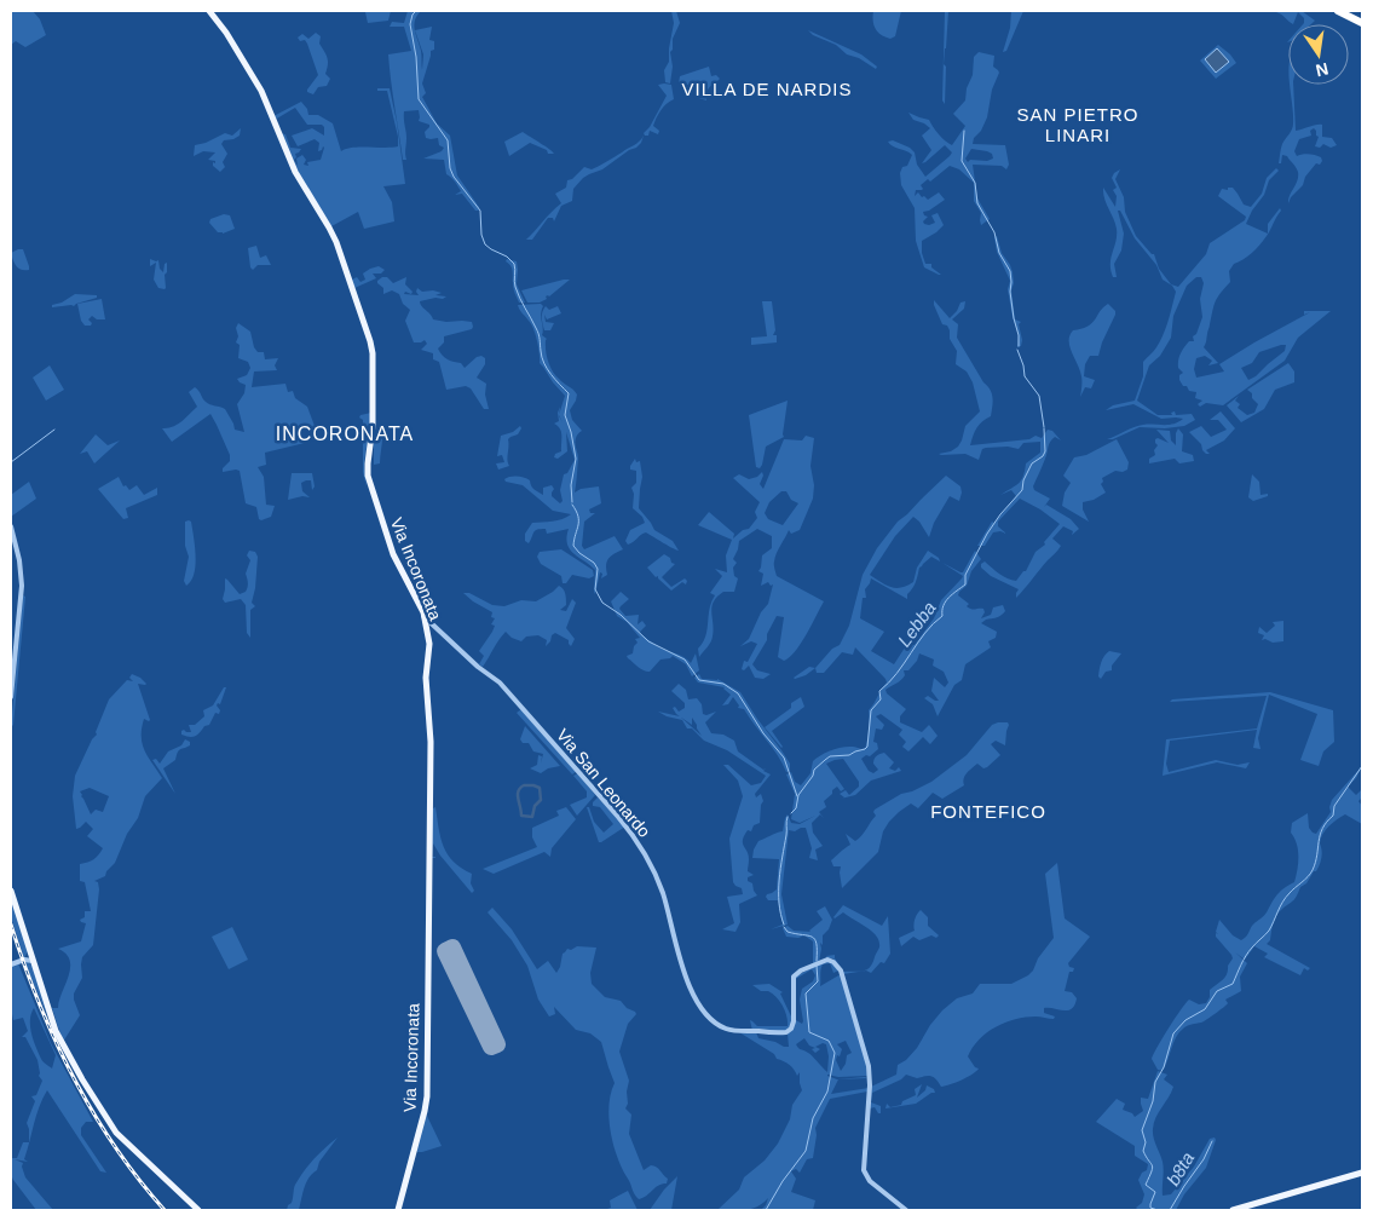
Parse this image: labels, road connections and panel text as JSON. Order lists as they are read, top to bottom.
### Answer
{
  "streets": {
    "main road": ["Via Incoronata"],
    "street": ["Via San Leonardo"]
  },
  "crossings": [
    ["Via Incoronata", "Via San Leonardo"]
  ],
  "districts": [
    "VILLA DE NARDIS",
    "SAN PIETRO LINARI",
    "INCORONATA",
    "FONTEFICO"
  ],
  "water": ["Lebba", "b8ta"],
  "north": "bottom"
}
